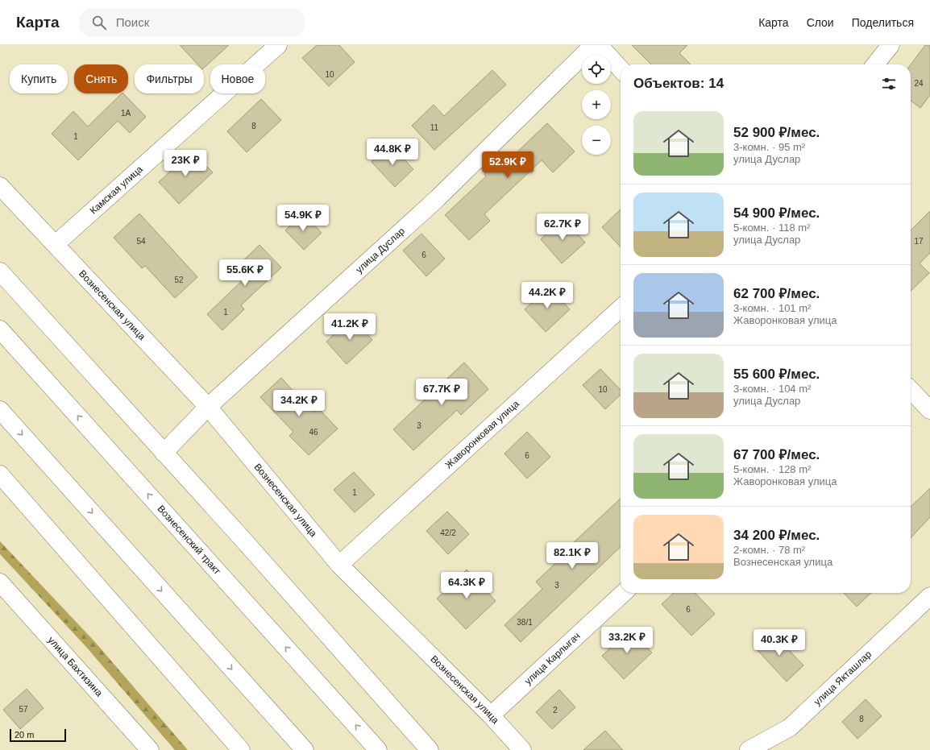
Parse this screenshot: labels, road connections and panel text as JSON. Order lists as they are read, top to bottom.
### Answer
{
  "streets": {
    "street": [
      "Камская улица",
      "улица Дуслар",
      "Вознесенская улица",
      "Жаворонковая улица",
      "Вознесенский тракт",
      "улица Карлыгач",
      "улица Бахтизина",
      "улица Якташлар"
    ]
  },
  "crossings": [
    ["Камская улица", "Вознесенская улица"],
    ["улица Дуслар", "Вознесенская улица"],
    ["Вознесенская улица", "Жаворонковая улица"],
    ["Вознесенская улица", "улица Карлыгач"]
  ],
  "house_numbers": [
    "10",
    "24",
    "1А",
    "8",
    "11",
    "1",
    "54",
    "17",
    "6",
    "52",
    "1",
    "10",
    "3",
    "46",
    "6",
    "1",
    "42/2",
    "3",
    "6",
    "38/1",
    "57",
    "2",
    "8"
  ],
  "scale_bar": "20 m",
  "page": {
    "header": "Карта",
    "search": "Поиск",
    "nav": ["Карта", "Слои", "Поделиться"],
    "map_buttons": ["+", "−"],
    "chip": [
      "Купить",
      "Снять",
      "Фильтры",
      "Новое"
    ],
    "heading": "Объектов: 14",
    "list": [
      {
        "name": "52 900 ₽/мес.",
        "note": "3-комн. · 95 m² · улица Дуслар"
      },
      {
        "name": "54 900 ₽/мес.",
        "note": "5-комн. · 118 m² · улица Дуслар"
      },
      {
        "name": "62 700 ₽/мес.",
        "note": "3-комн. · 101 m² · Жаворонковая улица"
      },
      {
        "name": "55 600 ₽/мес.",
        "note": "3-комн. · 104 m² · улица Дуслар"
      },
      {
        "name": "67 700 ₽/мес.",
        "note": "5-комн. · 128 m² · Жаворонковая улица"
      },
      {
        "name": "34 200 ₽/мес.",
        "note": "2-комн. · 78 m² · Вознесенская улица"
      }
    ],
    "price": [
      "44.8K ₽",
      "23K ₽",
      "52.9K ₽",
      "54.9K ₽",
      "62.7K ₽",
      "55.6K ₽",
      "44.2K ₽",
      "41.2K ₽",
      "67.7K ₽",
      "34.2K ₽",
      "82.1K ₽",
      "64.3K ₽",
      "33.2K ₽",
      "40.3K ₽"
    ],
    "scale": "20 m"
  }
}
